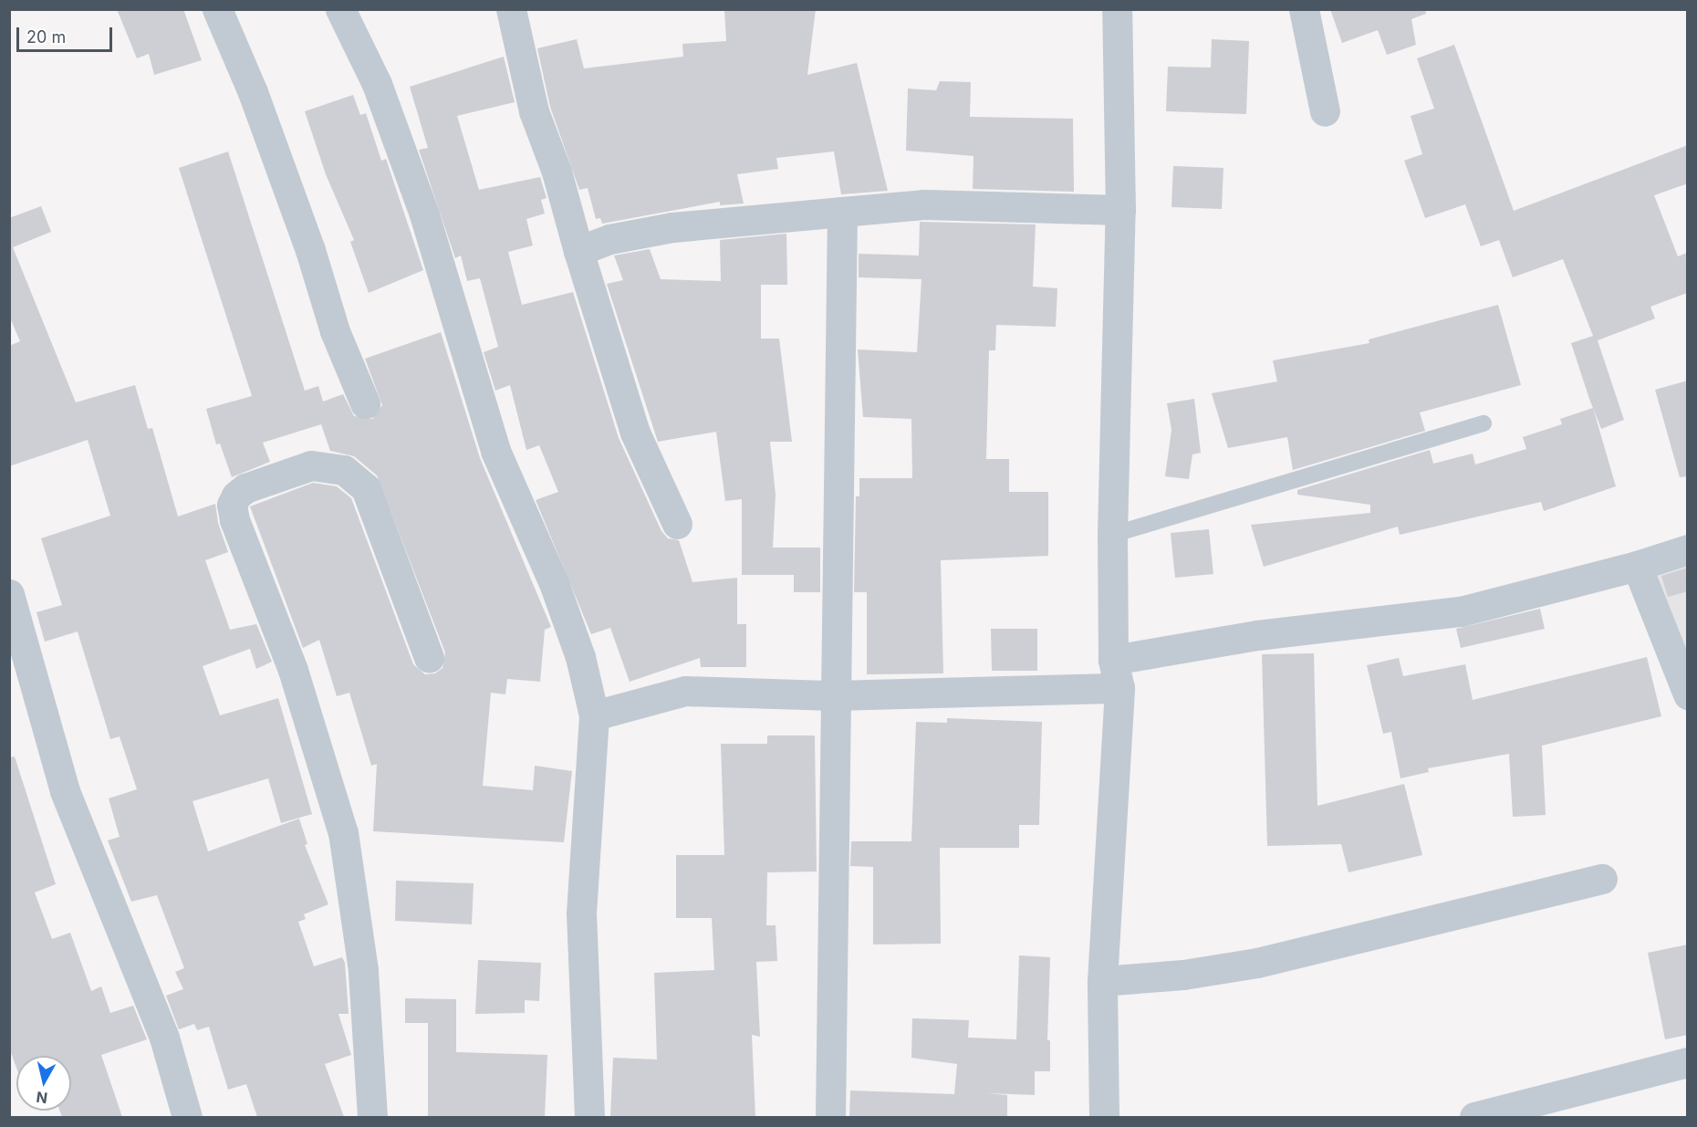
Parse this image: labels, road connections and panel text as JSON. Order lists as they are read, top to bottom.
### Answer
{
  "scale_bar": "20 m",
  "north": "bottom"
}
